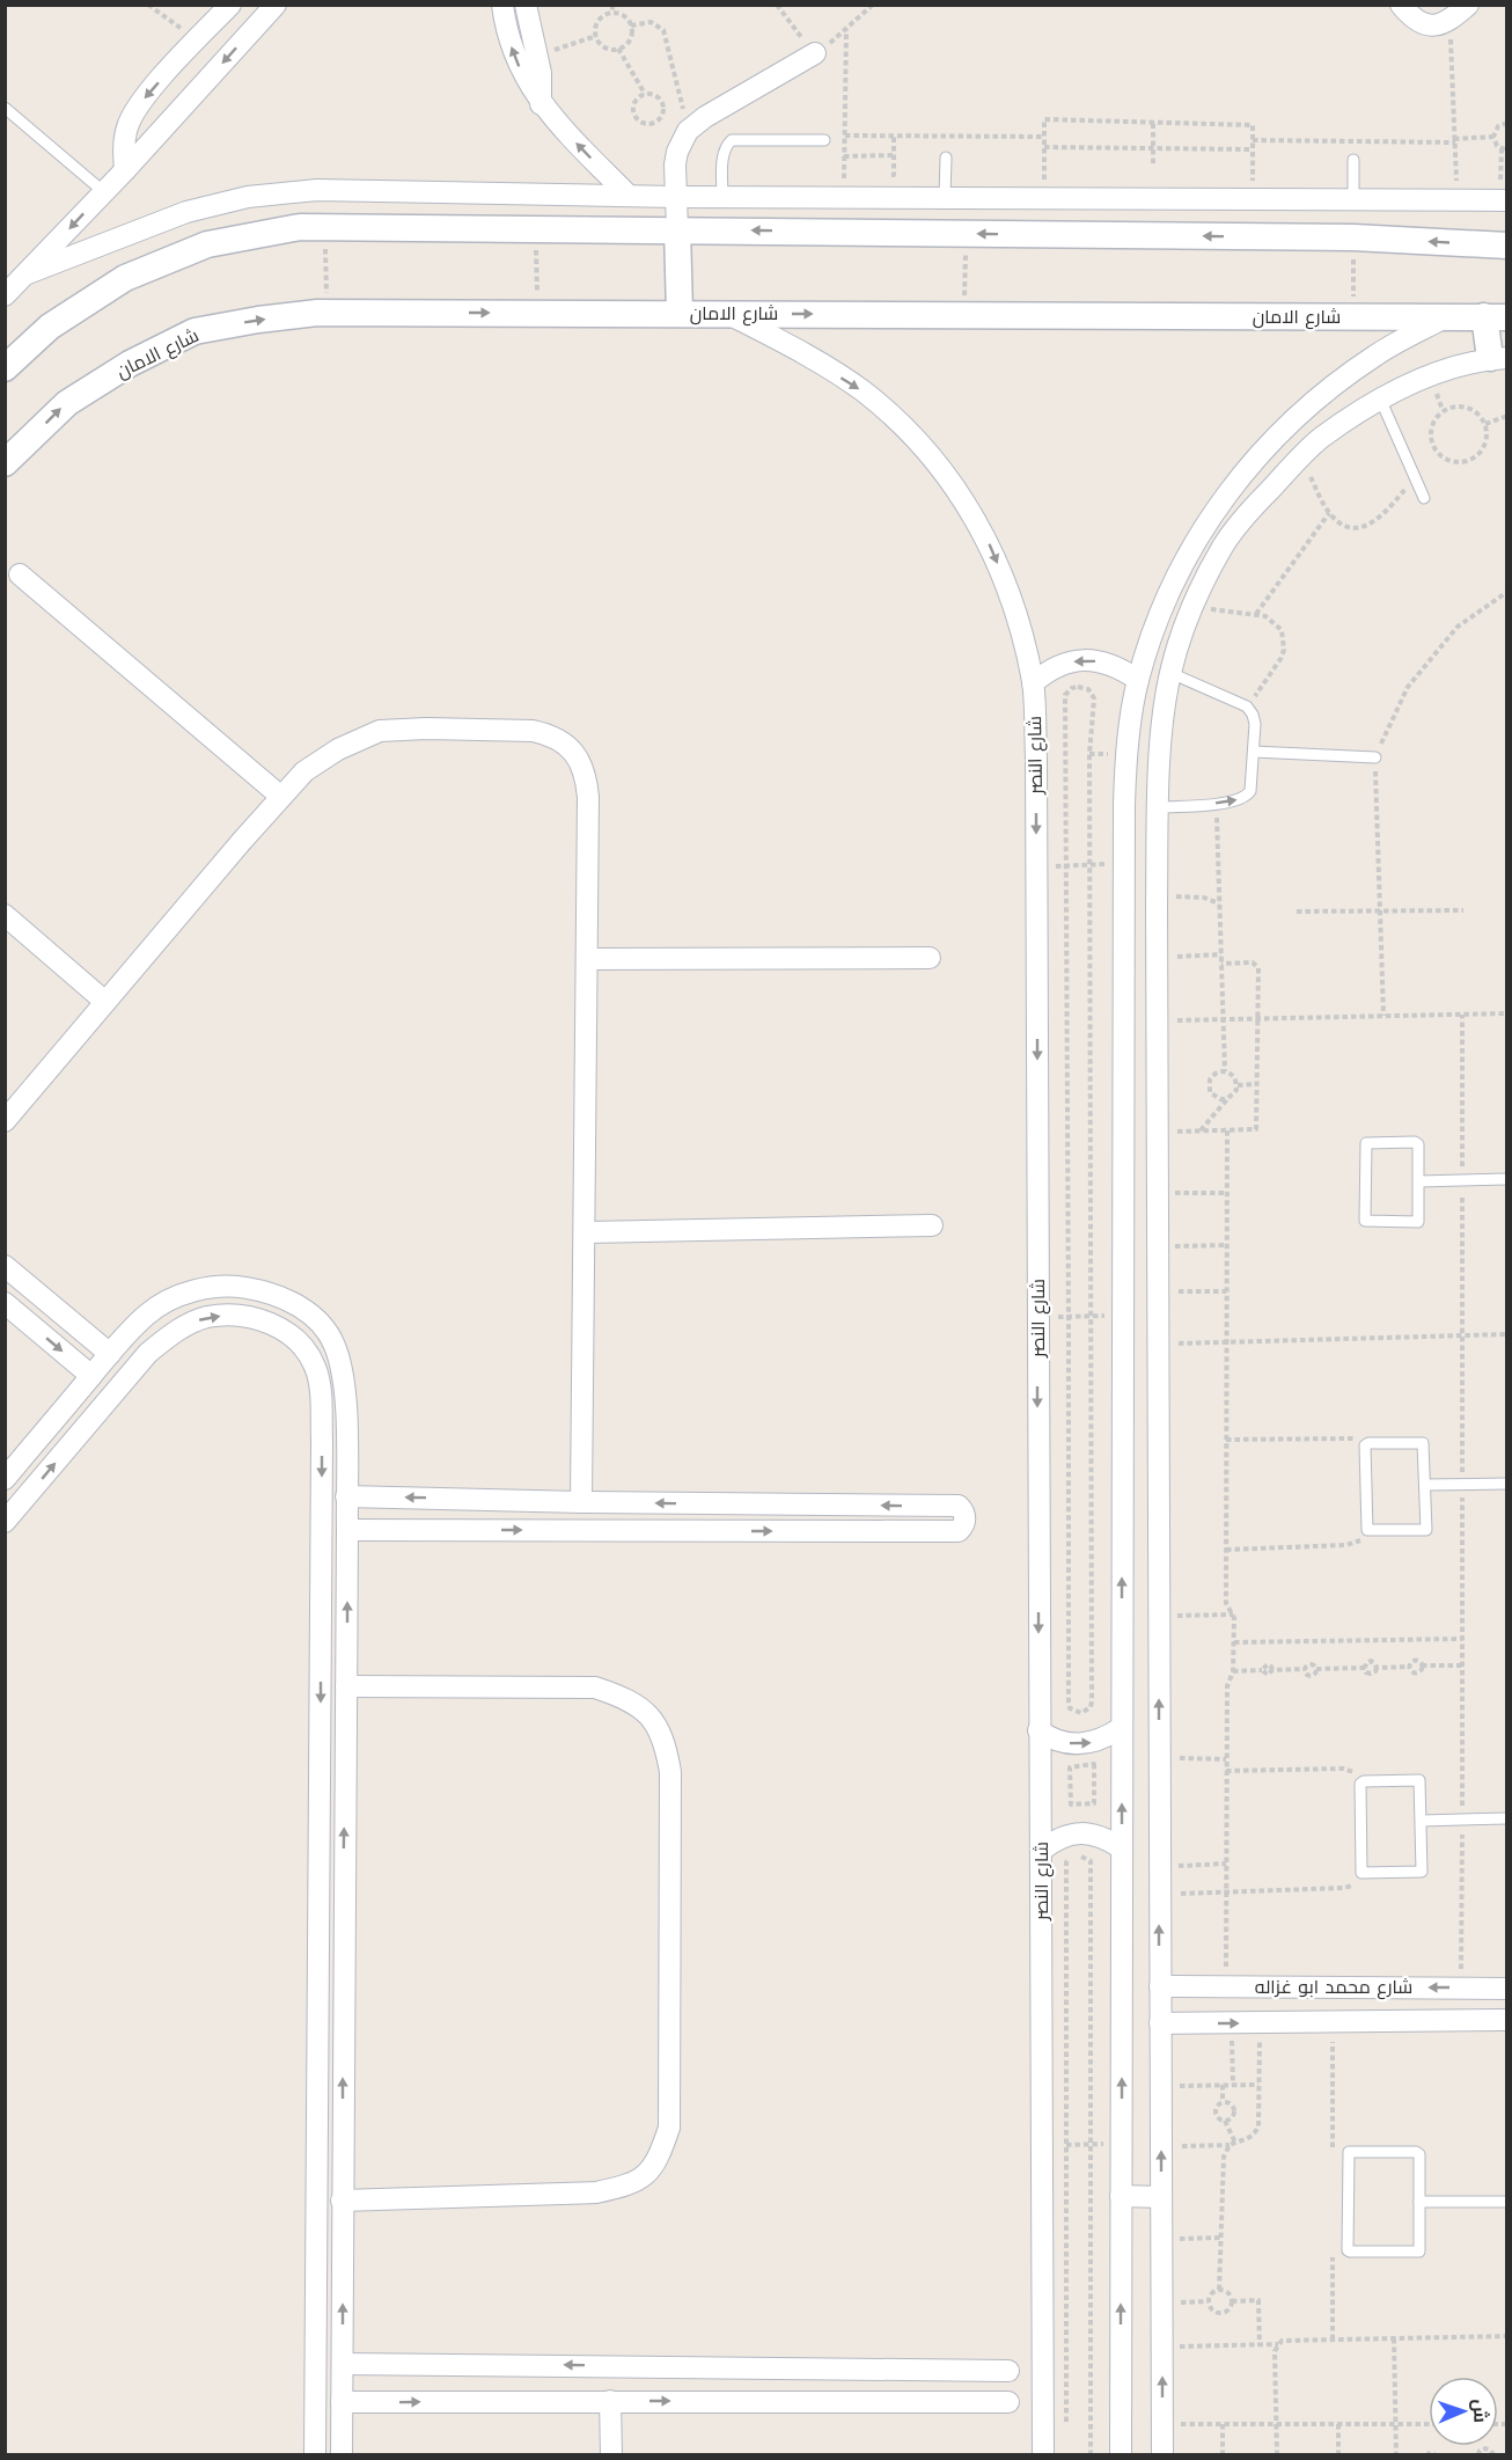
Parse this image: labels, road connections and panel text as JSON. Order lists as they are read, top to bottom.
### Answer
{
  "streets": {
    "street": ["شارع الامان", "شارع النصر", "شارع محمد ابو غزاله"]
  },
  "crossings": [
    ["شارع الامان", "شارع النصر"]
  ],
  "north": "right"
}
